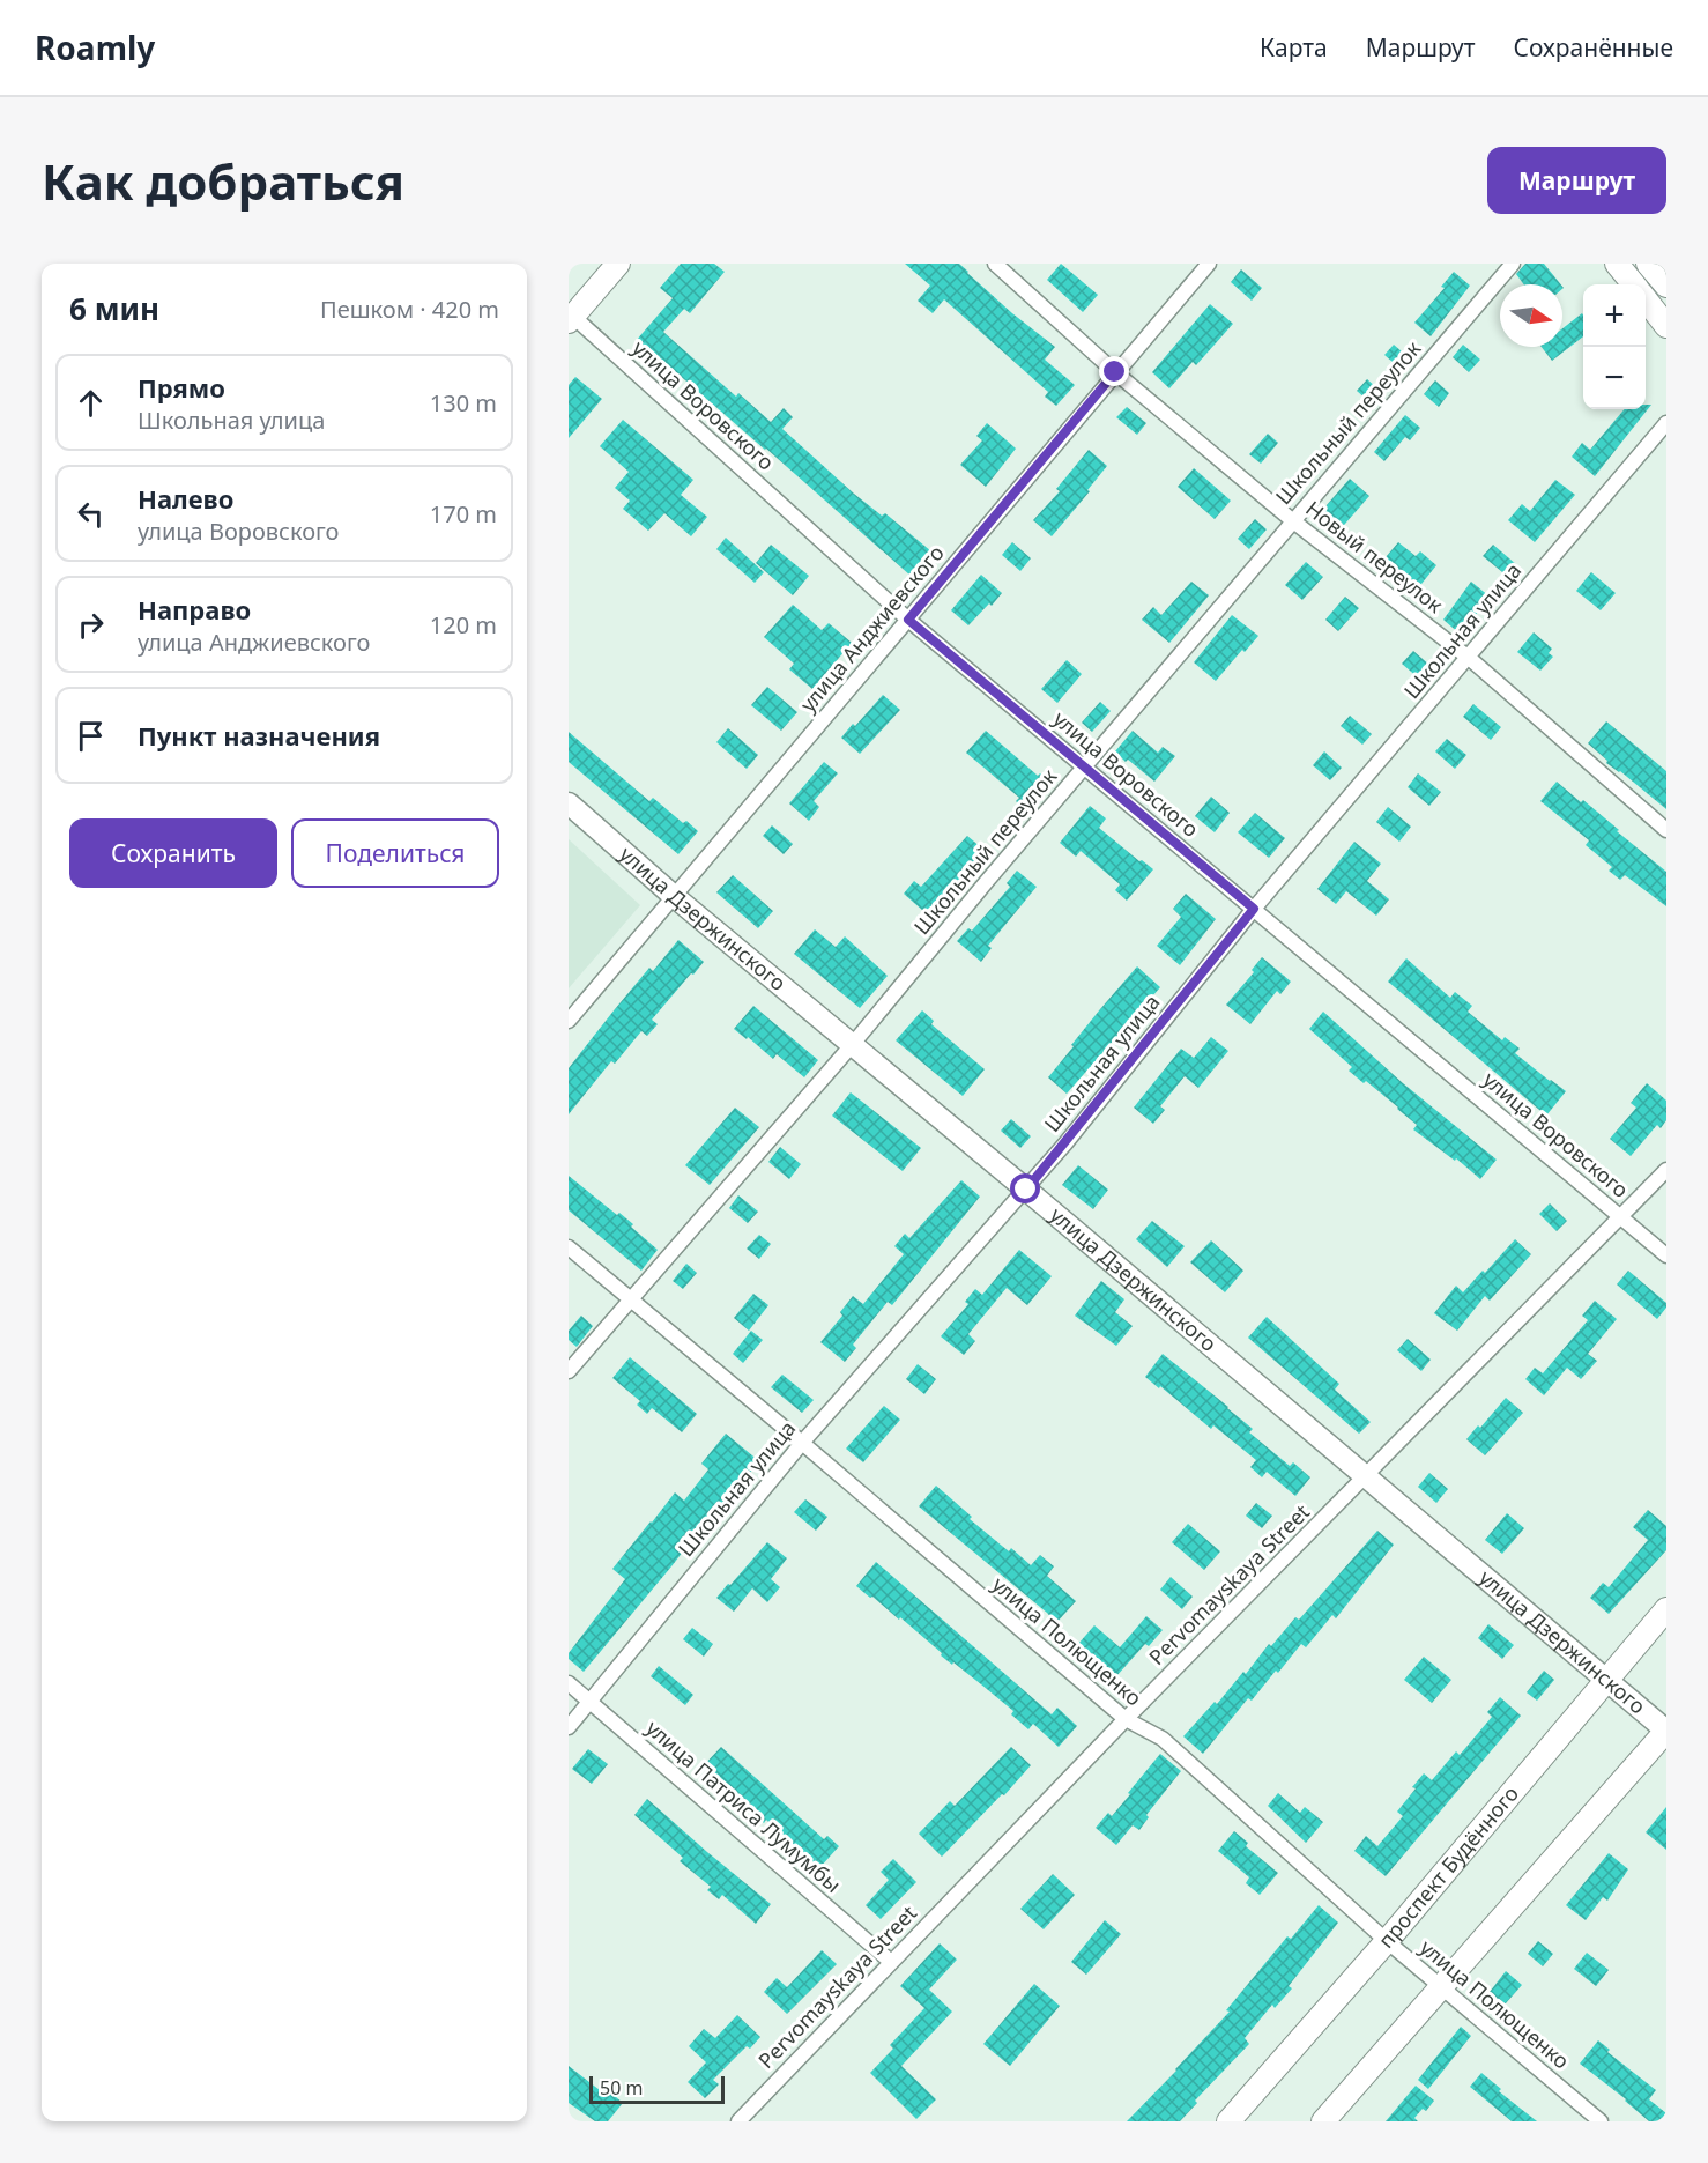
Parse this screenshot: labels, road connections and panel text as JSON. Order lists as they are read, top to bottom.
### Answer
{
  "streets": {
    "main road": ["проспект Будённого"],
    "street": [
      "улица Воровского",
      "Школьный переулок",
      "Новый переулок",
      "улица Анджиевского",
      "Школьная улица",
      "улица Дзержинского",
      "Pervomayskaya Street",
      "улица Полющенко",
      "улица Патриса Лумумбы"
    ]
  },
  "crossings": [
    ["улица Воровского", "Школьный переулок"],
    ["улица Воровского", "улица Анджиевского"],
    ["улица Воровского", "Школьная улица"],
    ["улица Воровского", "Pervomayskaya Street"],
    ["Школьный переулок", "Новый переулок"],
    ["Школьный переулок", "улица Дзержинского"],
    ["Школьный переулок", "улица Полющенко"],
    ["Новый переулок", "улица Анджиевского"],
    ["Новый переулок", "Школьная улица"],
    ["улица Анджиевского", "улица Дзержинского"],
    ["Школьная улица", "улица Дзержинского"],
    ["Школьная улица", "улица Полющенко"],
    ["Школьная улица", "улица Патриса Лумумбы"],
    ["улица Дзержинского", "Pervomayskaya Street"],
    ["улица Дзержинского", "проспект Будённого"],
    ["Pervomayskaya Street", "улица Полющенко"],
    ["Pervomayskaya Street", "улица Патриса Лумумбы"],
    ["улица Полющенко", "проспект Будённого"]
  ],
  "scale_bar": "50 m",
  "north": "right",
  "page": {
    "header": "Roamly",
    "nav": ["Карта", "Маршрут", "Сохранённые"],
    "buttons": [
      "Маршрут",
      ["Сохранить", "Поделиться"]
    ],
    "title": "Как добраться",
    "heading": ["6 мин", "Пешком · 420 m"],
    "map_buttons": ["+", "−"],
    "list": [
      ["Прямо", "Школьная улица", "130 m"],
      ["Налево", "улица Воровского", "170 m"],
      ["Направо", "улица Анджиевского", "120 m"],
      "Пункт назначения"
    ],
    "scale": "50 m"
  }
}
